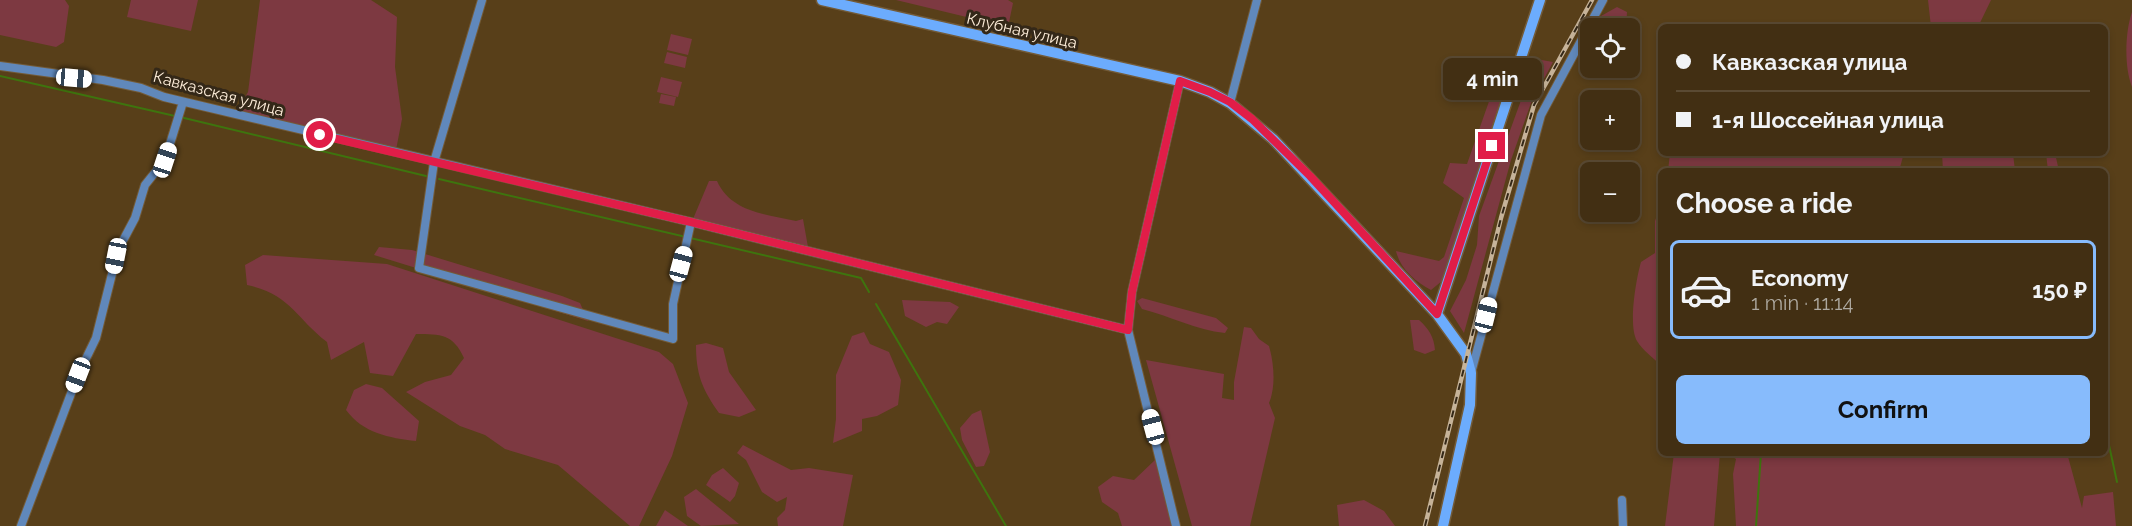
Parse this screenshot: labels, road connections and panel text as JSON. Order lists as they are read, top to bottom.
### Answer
{
  "streets": {
    "street": ["Клубная улица", "Кавказская улица"]
  },
  "page": {
    "map_buttons": ["+", "−"],
    "banner": ["Кавказская улица", "1-я Шоссейная улица"],
    "bubble": "4 min",
    "heading": "Choose a ride",
    "list": [
      {
        "name": "Economy",
        "note": "1 min · 11:14",
        "value": "150 ₽"
      }
    ],
    "buttons": "Confirm"
  }
}
